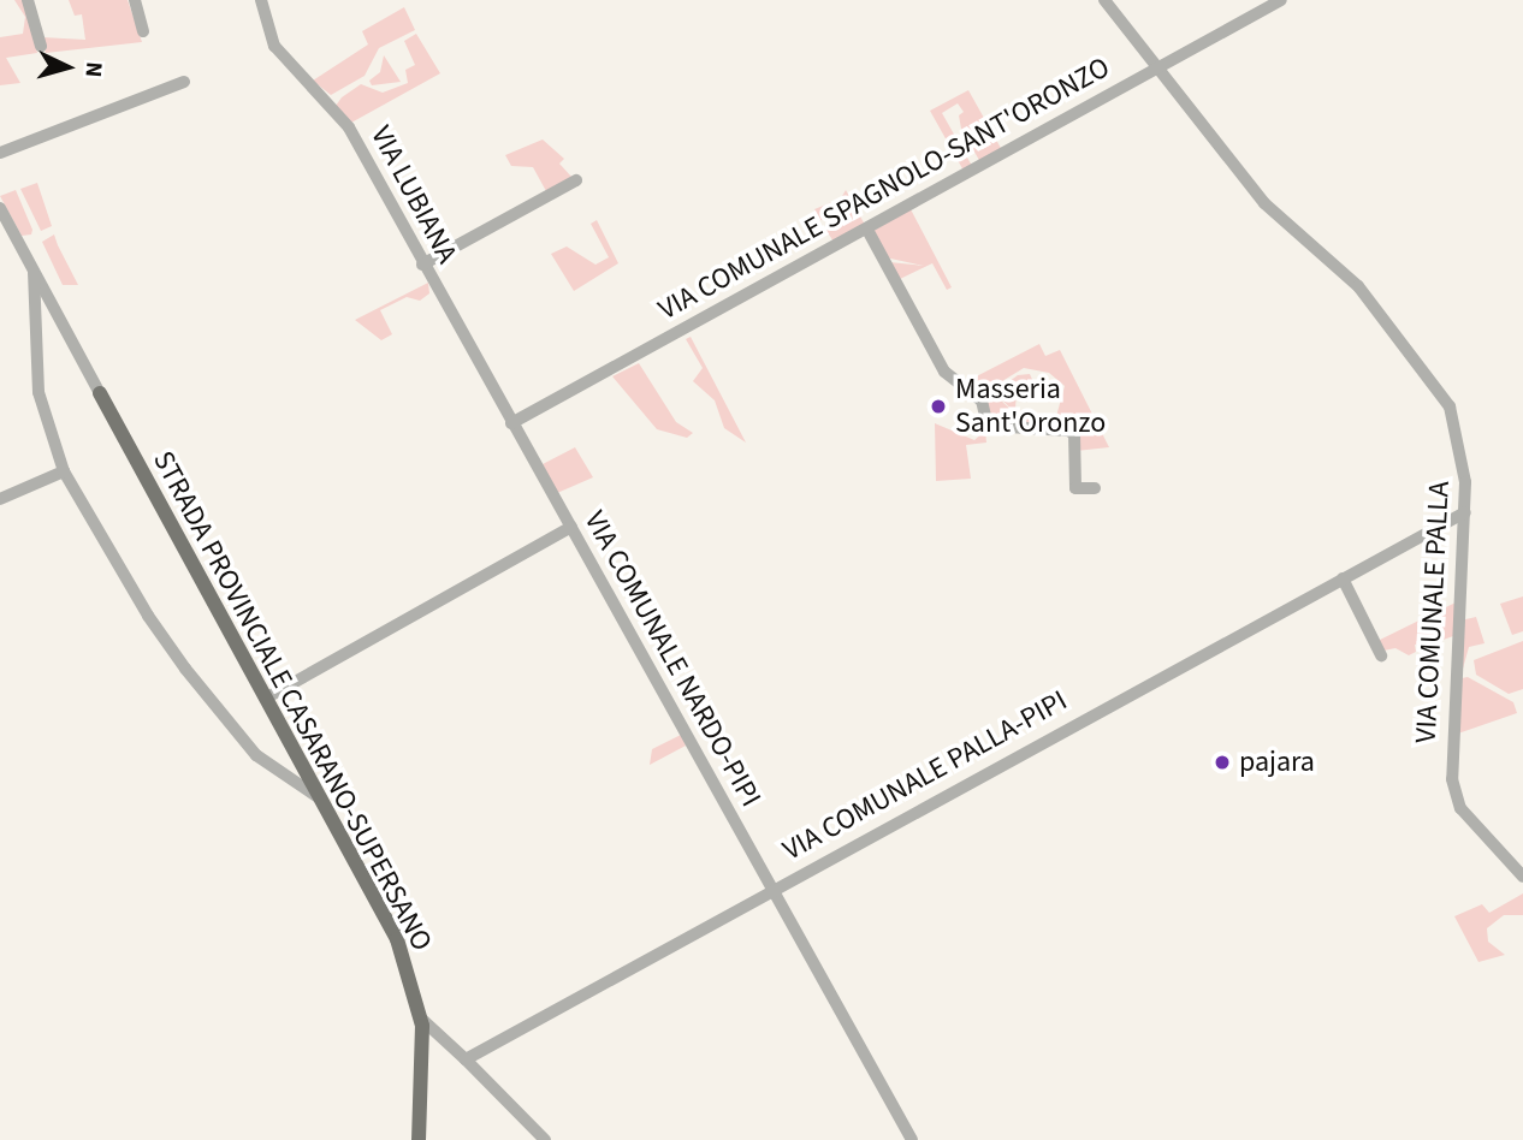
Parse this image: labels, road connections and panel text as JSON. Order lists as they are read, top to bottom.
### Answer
{
  "streets": {
    "main road": ["STRADA PROVINCIALE CASARANO-SUPERSANO"],
    "street": [
      "VIA COMUNALE SPAGNOLO-SANT'ORONZO",
      "VIA LUBIANA",
      "VIA COMUNALE PALLA",
      "VIA COMUNALE NARDO-PIPI",
      "VIA COMUNALE PALLA-PIPI"
    ]
  },
  "crossings": [
    ["VIA COMUNALE SPAGNOLO-SANT'ORONZO", "VIA LUBIANA"],
    ["VIA COMUNALE SPAGNOLO-SANT'ORONZO", "VIA COMUNALE PALLA"],
    ["VIA COMUNALE SPAGNOLO-SANT'ORONZO", "VIA COMUNALE NARDO-PIPI"],
    ["VIA LUBIANA", "VIA COMUNALE NARDO-PIPI"],
    ["VIA COMUNALE PALLA", "VIA COMUNALE PALLA-PIPI"],
    ["VIA COMUNALE NARDO-PIPI", "VIA COMUNALE PALLA-PIPI"]
  ],
  "places": ["Masseria Sant'Oronzo", "pajara"],
  "north": "right"
}
